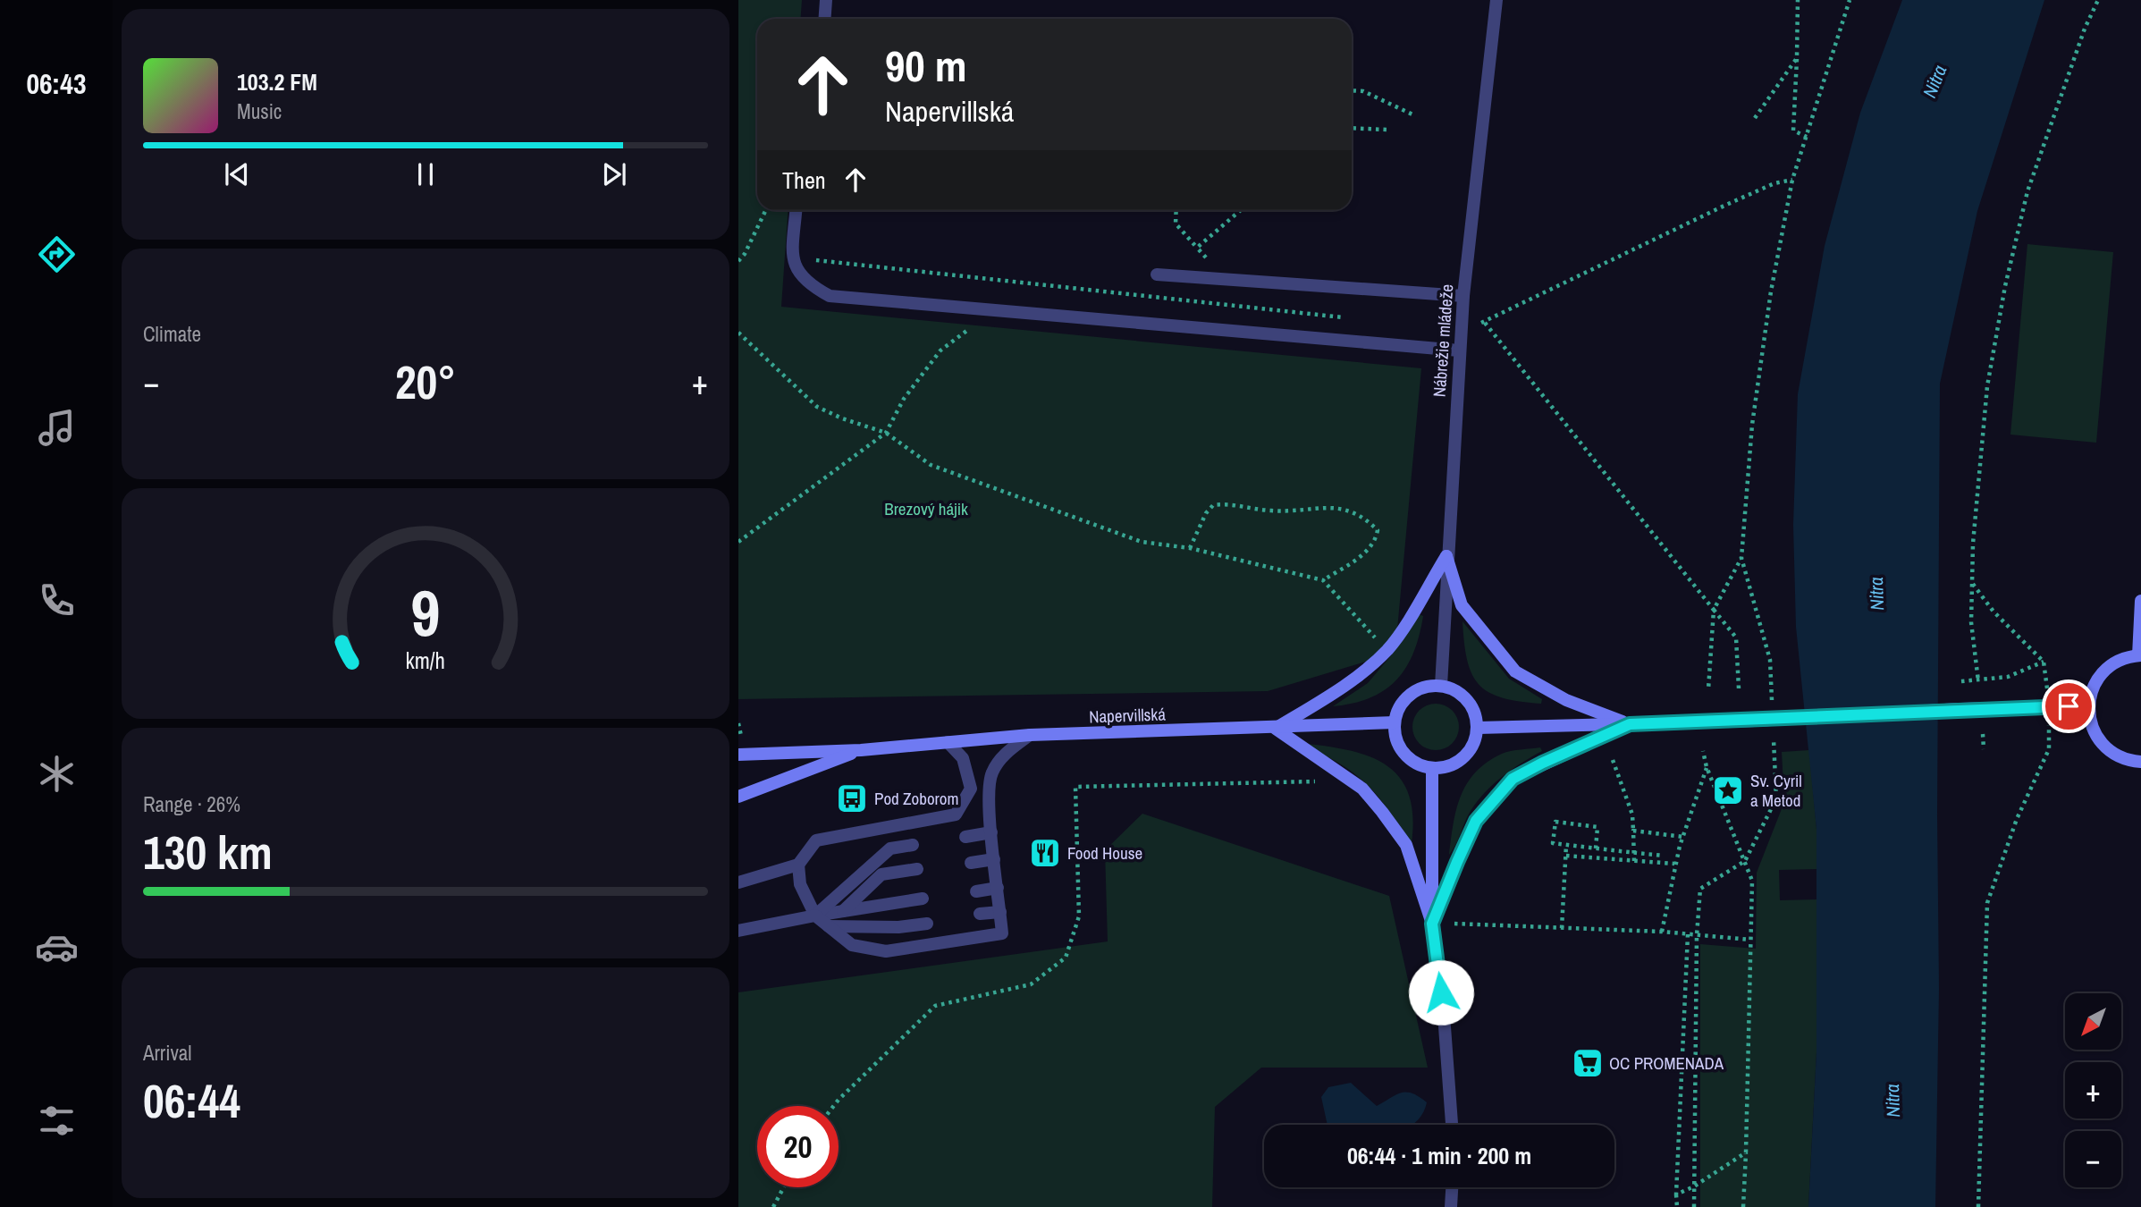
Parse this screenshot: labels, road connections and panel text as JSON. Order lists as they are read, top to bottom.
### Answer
{
  "streets": {
    "street": ["Nábrežie mládeže", "Napervillská"]
  },
  "crossings": [
    ["Nábrežie mládeže", "Napervillská"]
  ],
  "water": ["Nitra"],
  "parks": ["Brezový hájik"],
  "places": {
    "place": ["Sv. Cyril a Metod"],
    "bus stop": ["Pod Zoborom"],
    "restaurant": ["Food House"],
    "supermarket": ["OC PROMENADA"]
  },
  "north": "bottom left",
  "page": {
    "tabs": "06:43",
    "turn": ["90 m", "Napervillská"],
    "song": ["103.2 FM", "Music"],
    "then": "Then",
    "tile": [
      "Climate",
      ["Range · 26%", "130 km"],
      ["Arrival", "06:44"]
    ],
    "heat": ["−", "20°", "+"],
    "map_buttons": ["+", "−"],
    "limit": "20",
    "trip": "06:44 · 1 min · 200 m",
    "gauge": ["9", "km/h"]
  }
}
